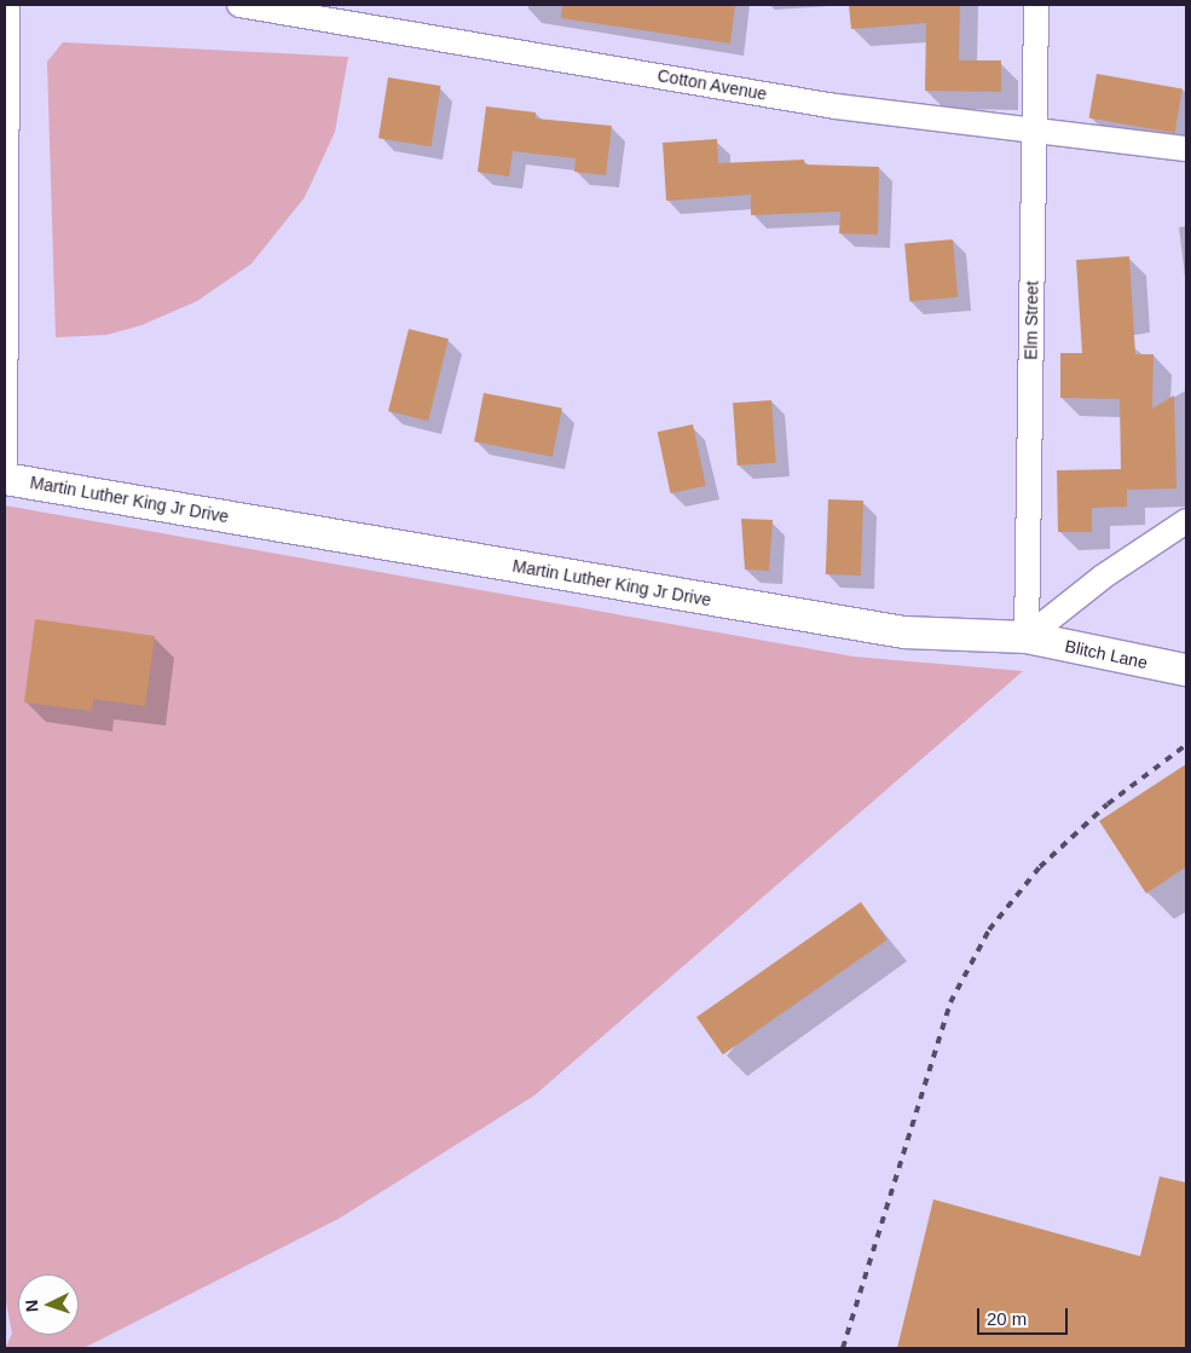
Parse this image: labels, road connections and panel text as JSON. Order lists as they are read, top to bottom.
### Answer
{
  "streets": {
    "street": [
      "Cotton Avenue",
      "Elm Street",
      "Martin Luther King Jr Drive",
      "Blitch Lane"
    ]
  },
  "crossings": [
    ["Cotton Avenue", "Elm Street"],
    ["Elm Street", "Martin Luther King Jr Drive"],
    ["Elm Street", "Blitch Lane"],
    ["Martin Luther King Jr Drive", "Blitch Lane"]
  ],
  "scale_bar": "20 m",
  "north": "left"
}
